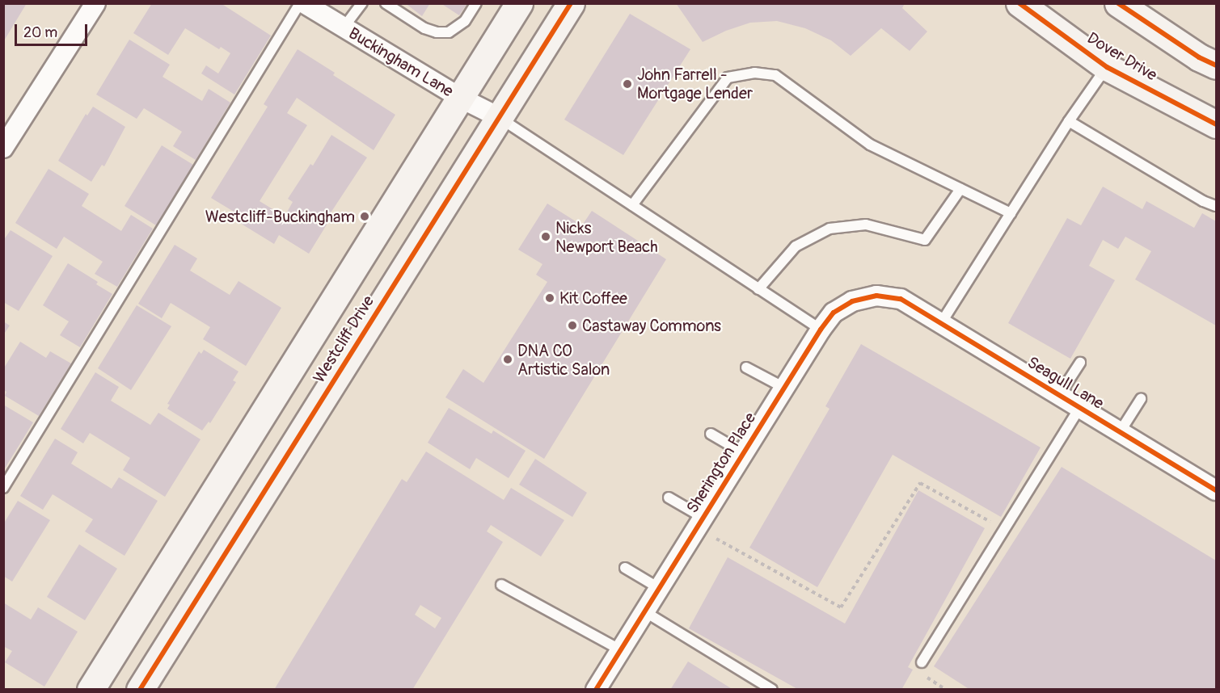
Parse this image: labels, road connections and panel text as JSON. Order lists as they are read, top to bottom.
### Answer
{
  "streets": {
    "street": [
      "Dover Drive",
      "Buckingham Lane",
      "Westcliff Drive",
      "Seagull Lane",
      "Sherington Place"
    ]
  },
  "crossings": [
    ["Buckingham Lane", "Westcliff Drive"],
    ["Seagull Lane", "Sherington Place"]
  ],
  "places": [
    "John Farrell - Mortgage Lender",
    "Westcliff-Buckingham",
    "Nicks Newport Beach",
    "Kit Coffee",
    "Castaway Commons",
    "DNA CO Artistic Salon"
  ],
  "scale_bar": "20 m"
}
